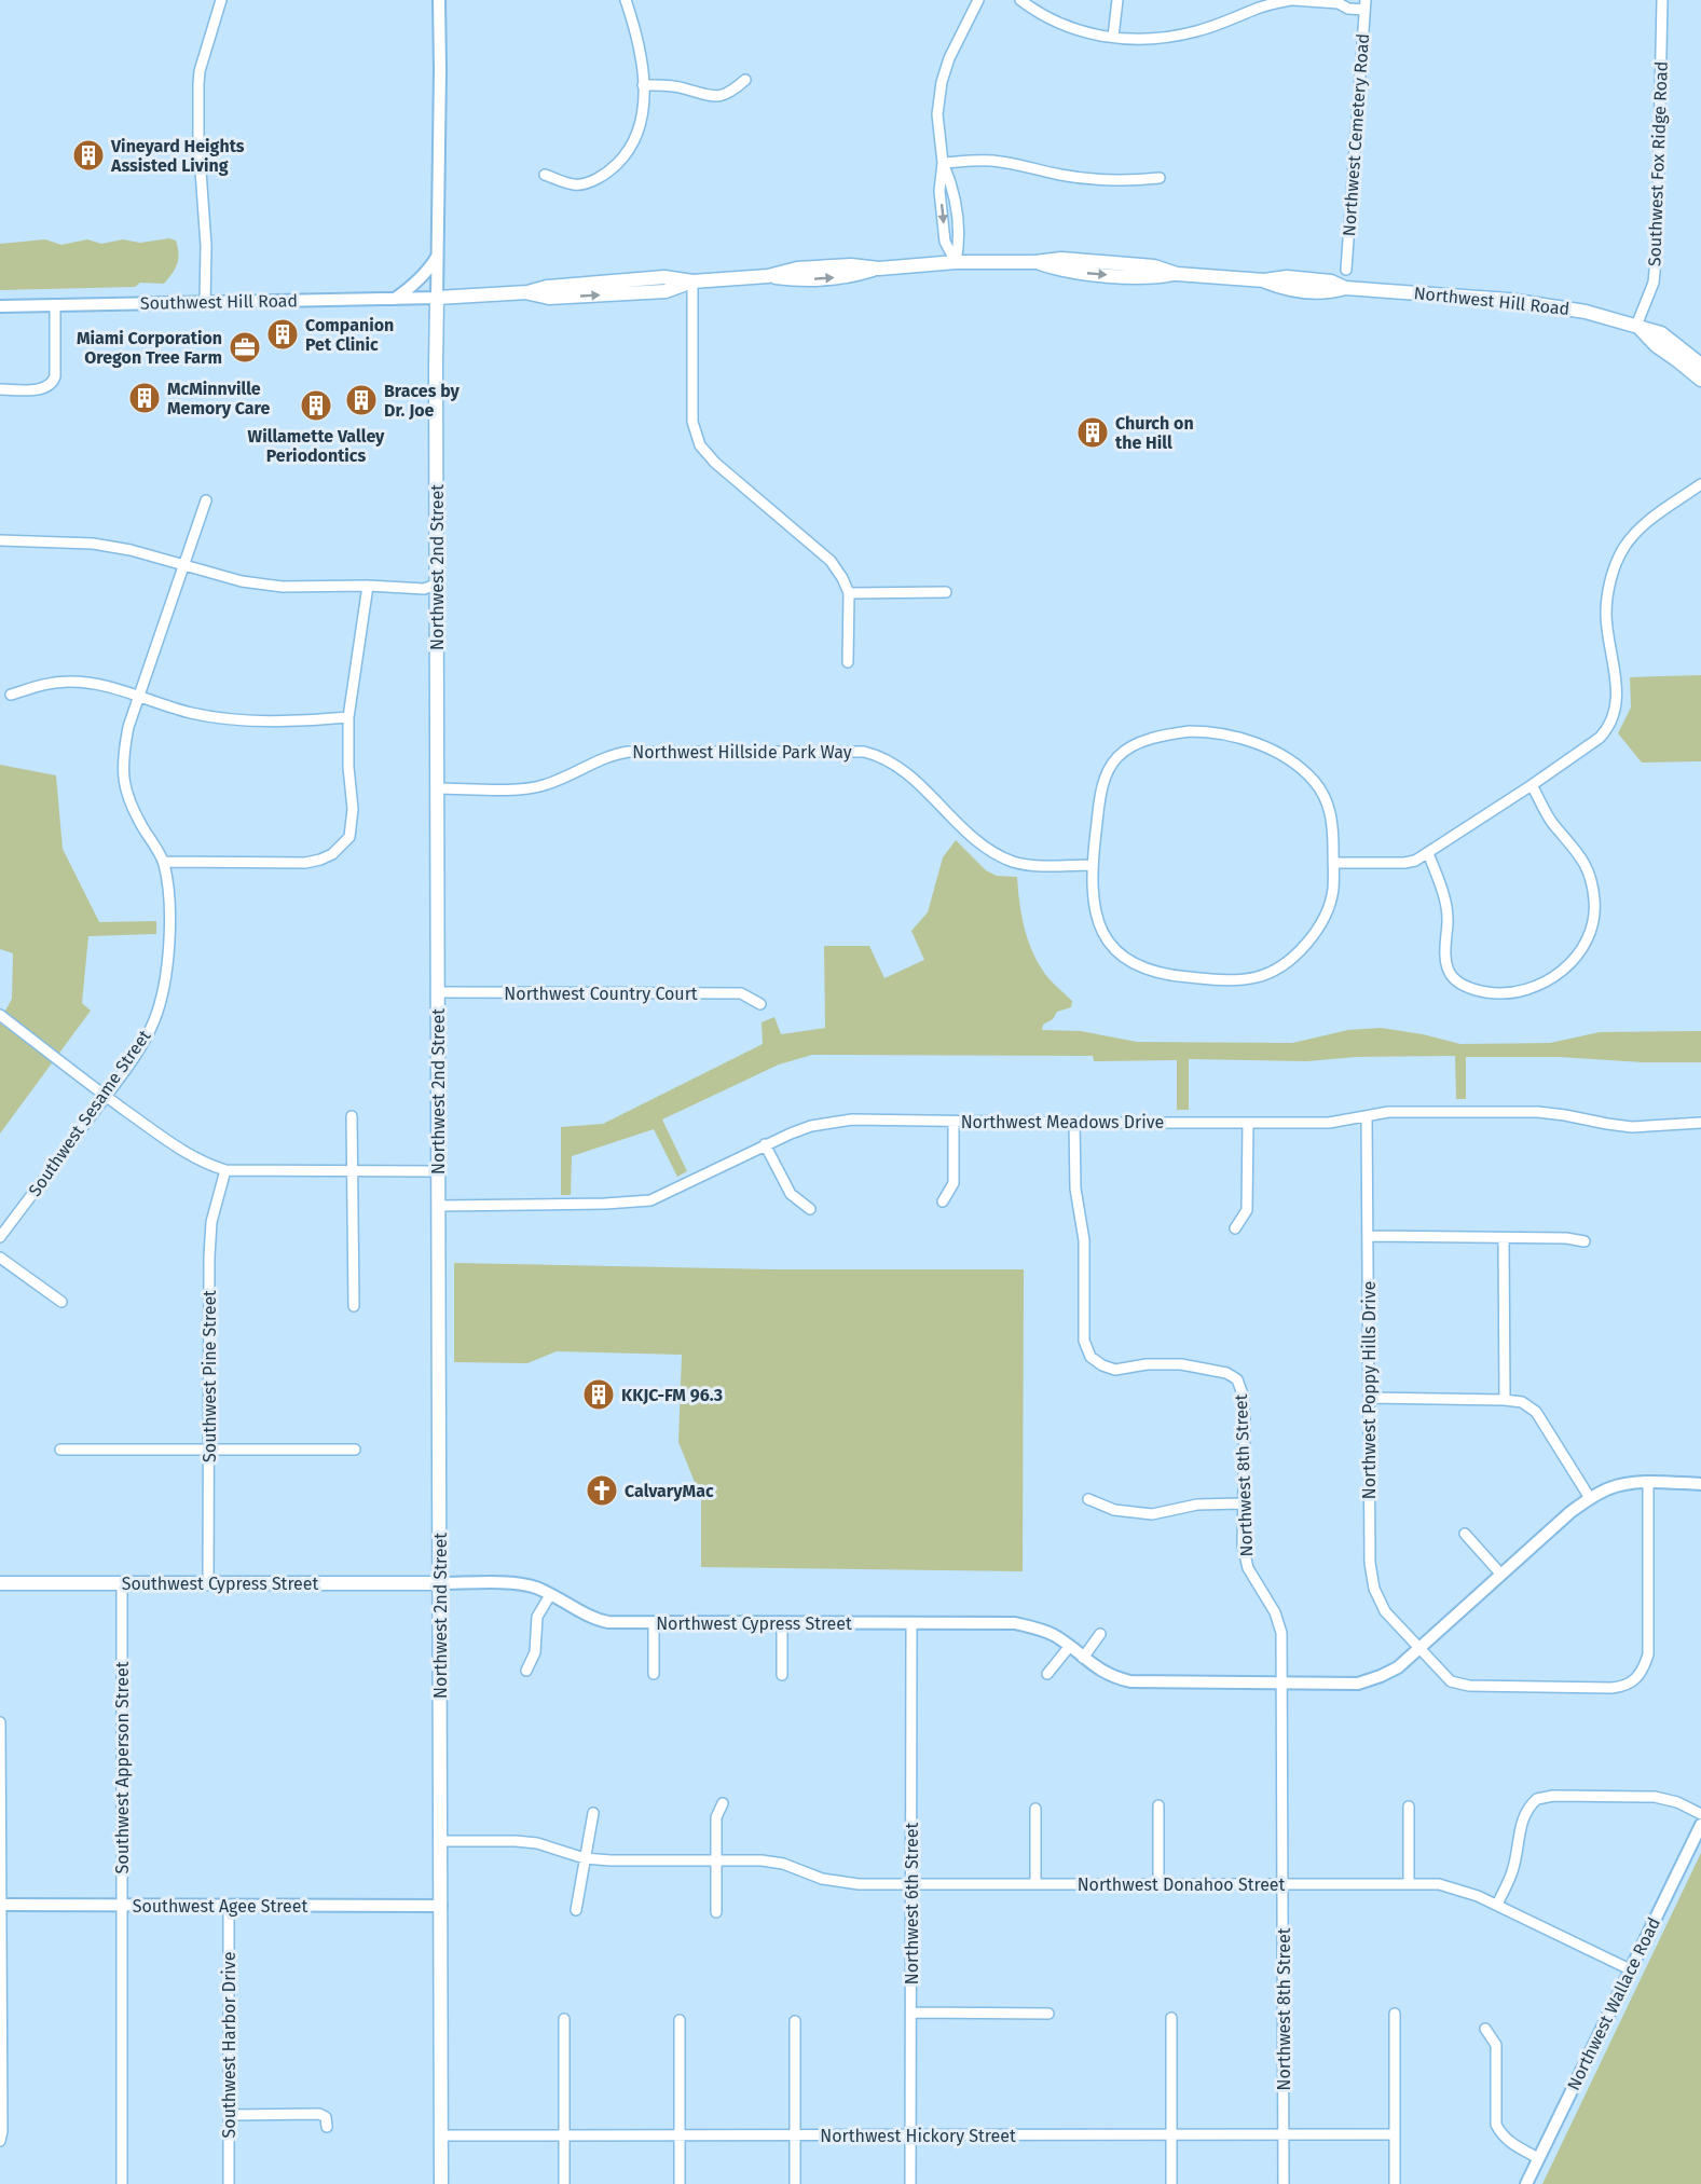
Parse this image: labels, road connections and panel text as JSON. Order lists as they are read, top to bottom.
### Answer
{
  "streets": {
    "main road": ["Northwest Hill Road", "Northwest 2nd Street", "Southwest Cypress Street"],
    "street": [
      "Northwest Cemetery Road",
      "Southwest Fox Ridge Road",
      "Southwest Hill Road",
      "Northwest Hillside Park Way",
      "Northwest Country Court",
      "Southwest Sesame Street",
      "Northwest Meadows Drive",
      "Southwest Pine Street",
      "Northwest Poppy Hills Drive",
      "Northwest 8th Street",
      "Northwest Cypress Street",
      "Southwest Apperson Street",
      "Northwest Donahoo Street",
      "Northwest 6th Street",
      "Southwest Agee Street",
      "Northwest Wallace Road",
      "Southwest Harbor Drive",
      "Northwest Hickory Street"
    ]
  },
  "crossings": [
    ["Southwest Fox Ridge Road", "Northwest Hill Road"],
    ["Northwest Hill Road", "Southwest Hill Road"],
    ["Northwest Hill Road", "Northwest 2nd Street"],
    ["Southwest Hill Road", "Northwest 2nd Street"],
    ["Northwest 2nd Street", "Northwest Hillside Park Way"],
    ["Northwest 2nd Street", "Northwest Country Court"],
    ["Northwest 2nd Street", "Northwest Meadows Drive"],
    ["Northwest 2nd Street", "Southwest Cypress Street"],
    ["Northwest 2nd Street", "Northwest Cypress Street"],
    ["Northwest 2nd Street", "Northwest Donahoo Street"],
    ["Northwest 2nd Street", "Southwest Agee Street"],
    ["Northwest 2nd Street", "Northwest Hickory Street"],
    ["Northwest Meadows Drive", "Northwest Poppy Hills Drive"],
    ["Northwest Meadows Drive", "Northwest 8th Street"],
    ["Southwest Pine Street", "Southwest Cypress Street"],
    ["Northwest Poppy Hills Drive", "Northwest Cypress Street"],
    ["Northwest 8th Street", "Northwest Cypress Street"],
    ["Northwest 8th Street", "Northwest Donahoo Street"],
    ["Northwest 8th Street", "Northwest Hickory Street"],
    ["Southwest Cypress Street", "Northwest Cypress Street"],
    ["Southwest Cypress Street", "Southwest Apperson Street"],
    ["Northwest Cypress Street", "Northwest 6th Street"],
    ["Southwest Apperson Street", "Southwest Agee Street"],
    ["Northwest Donahoo Street", "Northwest 6th Street"],
    ["Northwest Donahoo Street", "Northwest Wallace Road"],
    ["Northwest 6th Street", "Northwest Hickory Street"],
    ["Southwest Agee Street", "Southwest Harbor Drive"]
  ],
  "places": {
    "building": [
      "Vineyard Heights Assisted Living",
      "Companion Pet Clinic",
      "McMinnville Memory Care",
      "Braces by Dr. Joe",
      "Willamette Valley Periodontics",
      "Church on the Hill",
      "KKJC-FM 96.3"
    ],
    "office": ["Miami Corporation Oregon Tree Farm"],
    "church": ["CalvaryMac"]
  }
}
